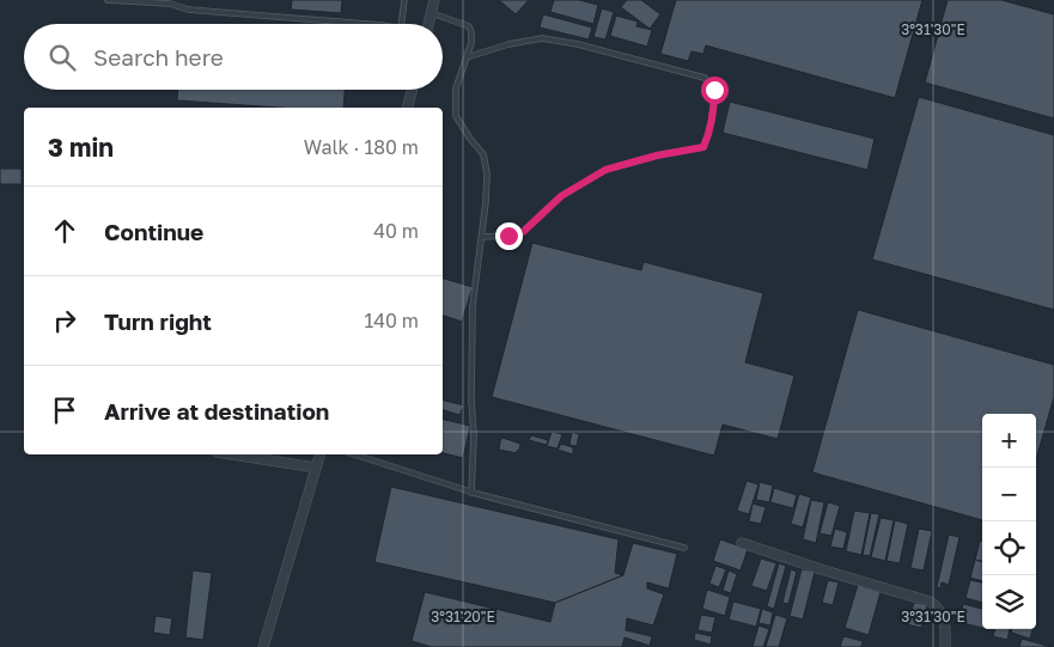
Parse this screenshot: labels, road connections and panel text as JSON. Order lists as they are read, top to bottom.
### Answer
{
  "page": {
    "search": "Search here",
    "heading": ["3 min", "Walk · 180 m"],
    "list": [
      ["Continue", "40 m"],
      ["Turn right", "140 m"],
      "Arrive at destination"
    ],
    "map_buttons": ["+", "−"]
  },
  "coordinates": ["3°31'30\"E", "3°31'20\"E"]
}
